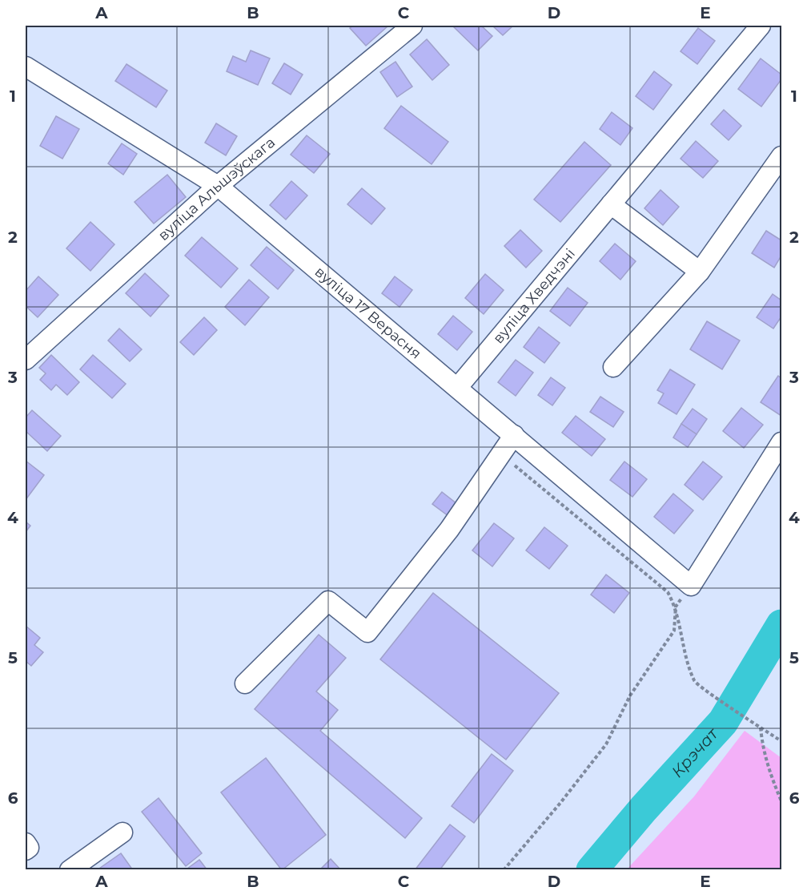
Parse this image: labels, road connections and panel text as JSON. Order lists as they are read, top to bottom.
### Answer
{
  "streets": {
    "street": ["вуліца Альшэўскага", "вуліца Хведчэні", "вуліца 17 Верасня"]
  },
  "crossings": [
    ["вуліца Альшэўскага", "вуліца 17 Верасня"],
    ["вуліца Хведчэні", "вуліца 17 Верасня"]
  ],
  "water": ["Крэчат"],
  "grid": {
    "columns": [
      "A",
      "B",
      "C",
      "D",
      "E"
    ],
    "rows": [
      "1",
      "2",
      "3",
      "4",
      "5",
      "6"
    ]
  }
}
